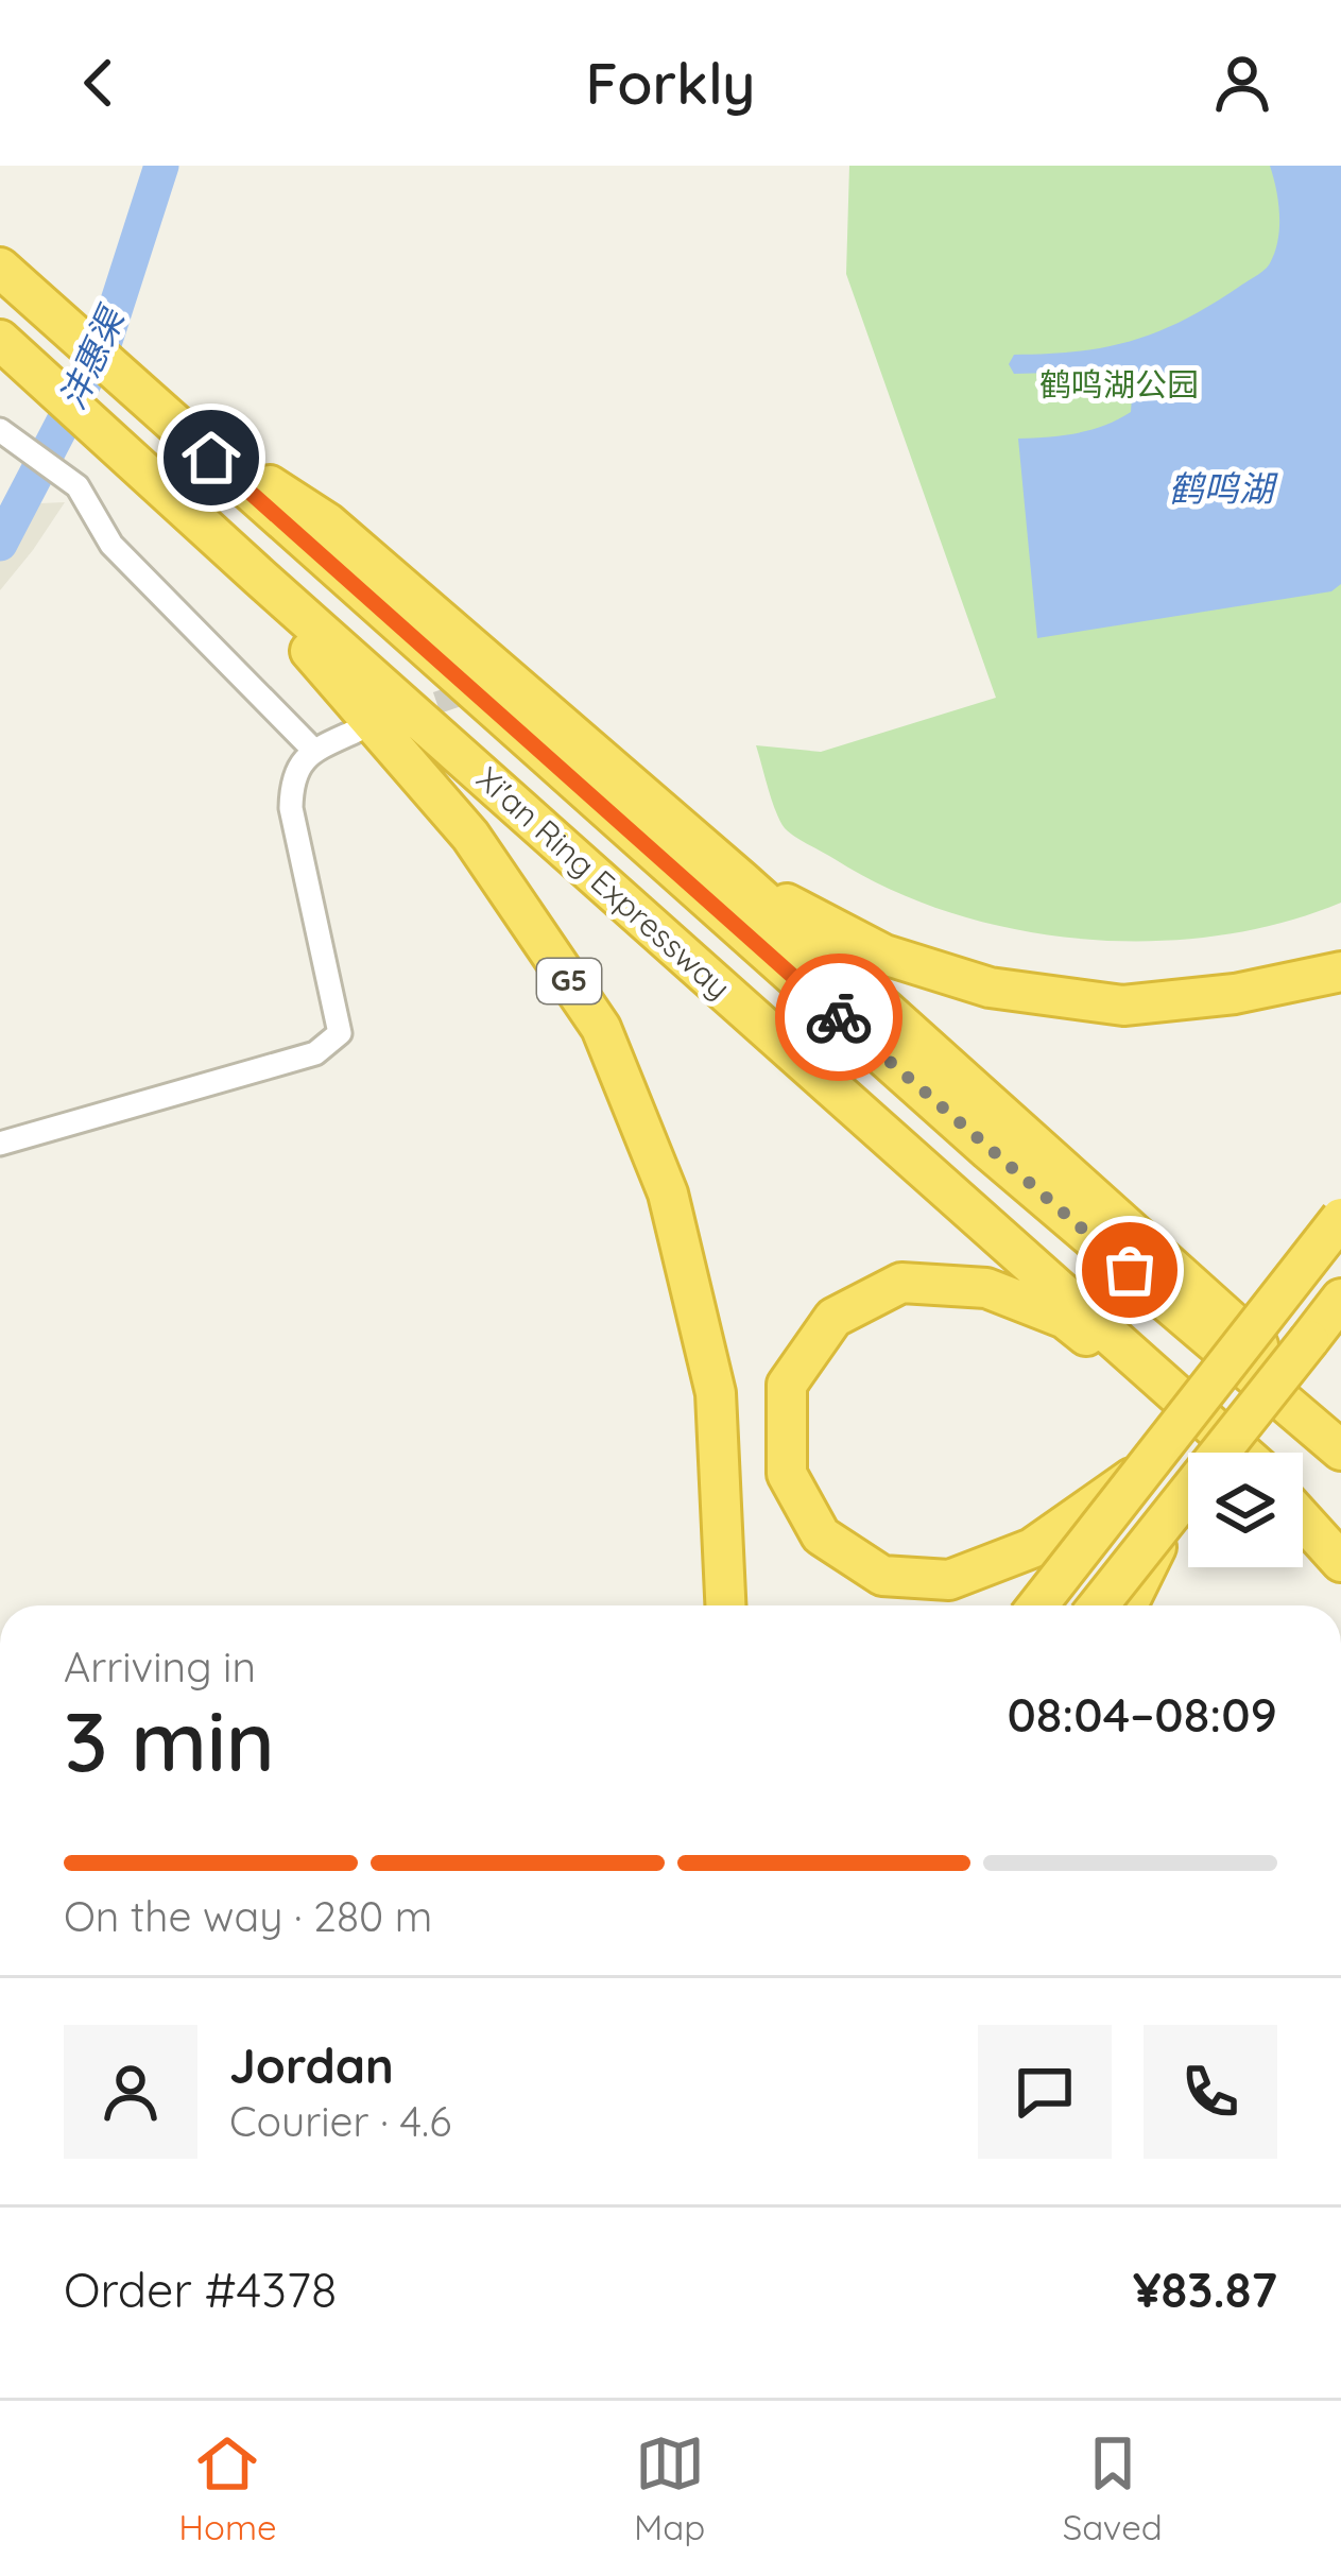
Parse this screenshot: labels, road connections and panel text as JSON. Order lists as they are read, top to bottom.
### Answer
{
  "streets": {
    "highway": ["Xi'an Ring Expressway", "G5"]
  },
  "crossings": [
    ["Xi'an Ring Expressway", "G5"]
  ],
  "water": ["沣惠渠", "鹤鸣湖"],
  "parks": ["鹤鸣湖公园"],
  "page": {
    "header": "Forkly",
    "heading": ["3 min", "Arriving in", "08:04–08:09"],
    "panel": [
      "Jordan",
      "Courier · 4.6",
      "Order #4378",
      "¥83.87"
    ],
    "bar": "On the way · 280 m",
    "tabs": ["Home", "Map", "Saved"]
  }
}
